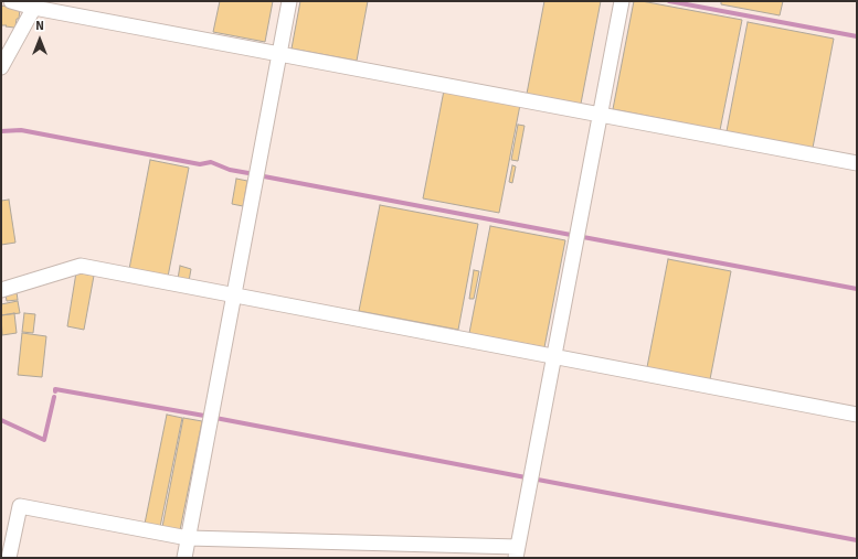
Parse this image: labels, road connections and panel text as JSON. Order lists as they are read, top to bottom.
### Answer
{
  "north": "top"
}
